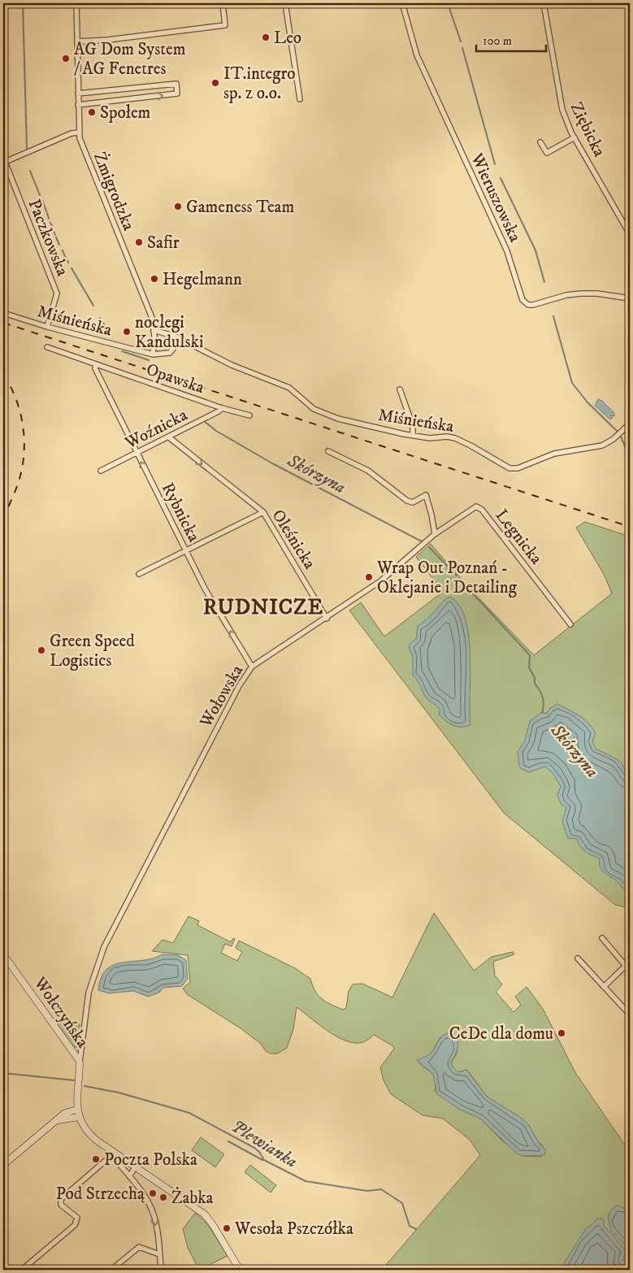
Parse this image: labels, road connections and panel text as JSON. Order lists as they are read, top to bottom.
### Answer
{
  "streets": {
    "street": [
      "Ziębicka",
      "Żmigrodzka",
      "Wieruszowska",
      "Paczkowska",
      "Miśnieńska",
      "Opawska",
      "Woźnicka",
      "Rybnicka",
      "Legnicka",
      "Oleśnicka",
      "Wołowska",
      "Wołczyńska"
    ]
  },
  "crossings": [
    ["Żmigrodzka", "Miśnieńska"],
    ["Paczkowska", "Miśnieńska"],
    ["Opawska", "Woźnicka"],
    ["Opawska", "Rybnicka"],
    ["Woźnicka", "Rybnicka"],
    ["Woźnicka", "Oleśnicka"],
    ["Rybnicka", "Wołowska"],
    ["Legnicka", "Wołowska"],
    ["Oleśnicka", "Wołowska"],
    ["Wołowska", "Wołczyńska"]
  ],
  "one_way": ["Rybnicka", "Oleśnicka"],
  "districts": ["RUDNICZE"],
  "water": ["Skórzyna", "Plewianka"],
  "places": [
    "Leo",
    "AG Dom System / AG Fenetres",
    "IT.integro sp. z o.o.",
    "Społem",
    "Gameness Team",
    "Safir",
    "Hegelmann",
    "noclegi Kandulski",
    "Wrap Out Poznań - Oklejanie i Detailing",
    "Green Speed Logistics",
    "CeDe dla domu",
    "Poczta Polska",
    "Pod Strzechą",
    "Żabka",
    "Wesoła Pszczółka"
  ],
  "scale_bar": "100 m"
}
